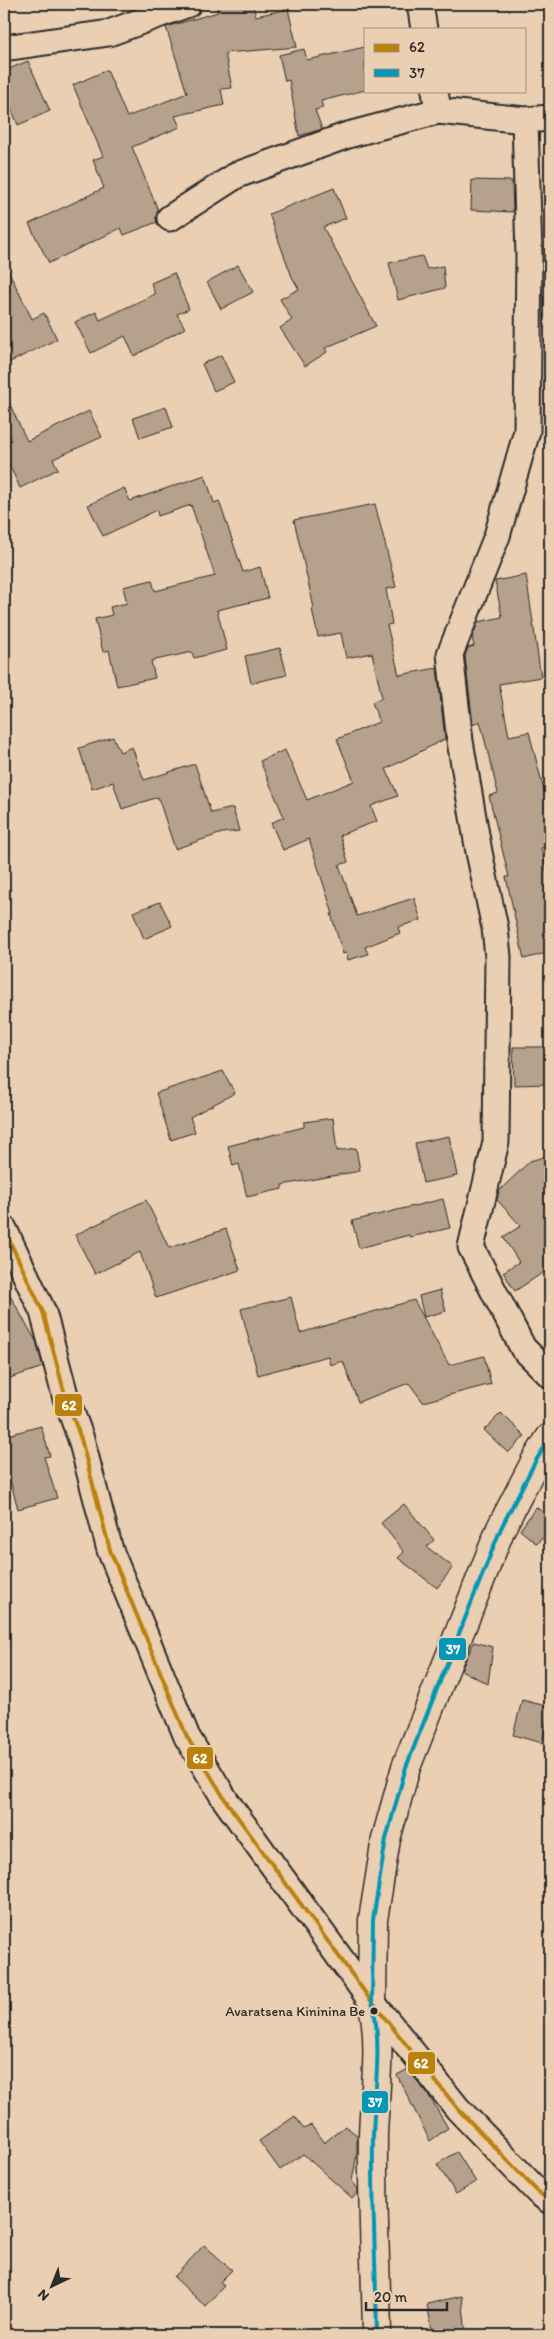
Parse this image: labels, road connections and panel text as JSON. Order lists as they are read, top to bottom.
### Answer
{
  "places": ["Avaratsena Kininina Be"],
  "lines": ["transit line 62", "transit line 37"],
  "legend": ["62", "37"],
  "scale_bar": "20 m",
  "north": "bottom left"
}
